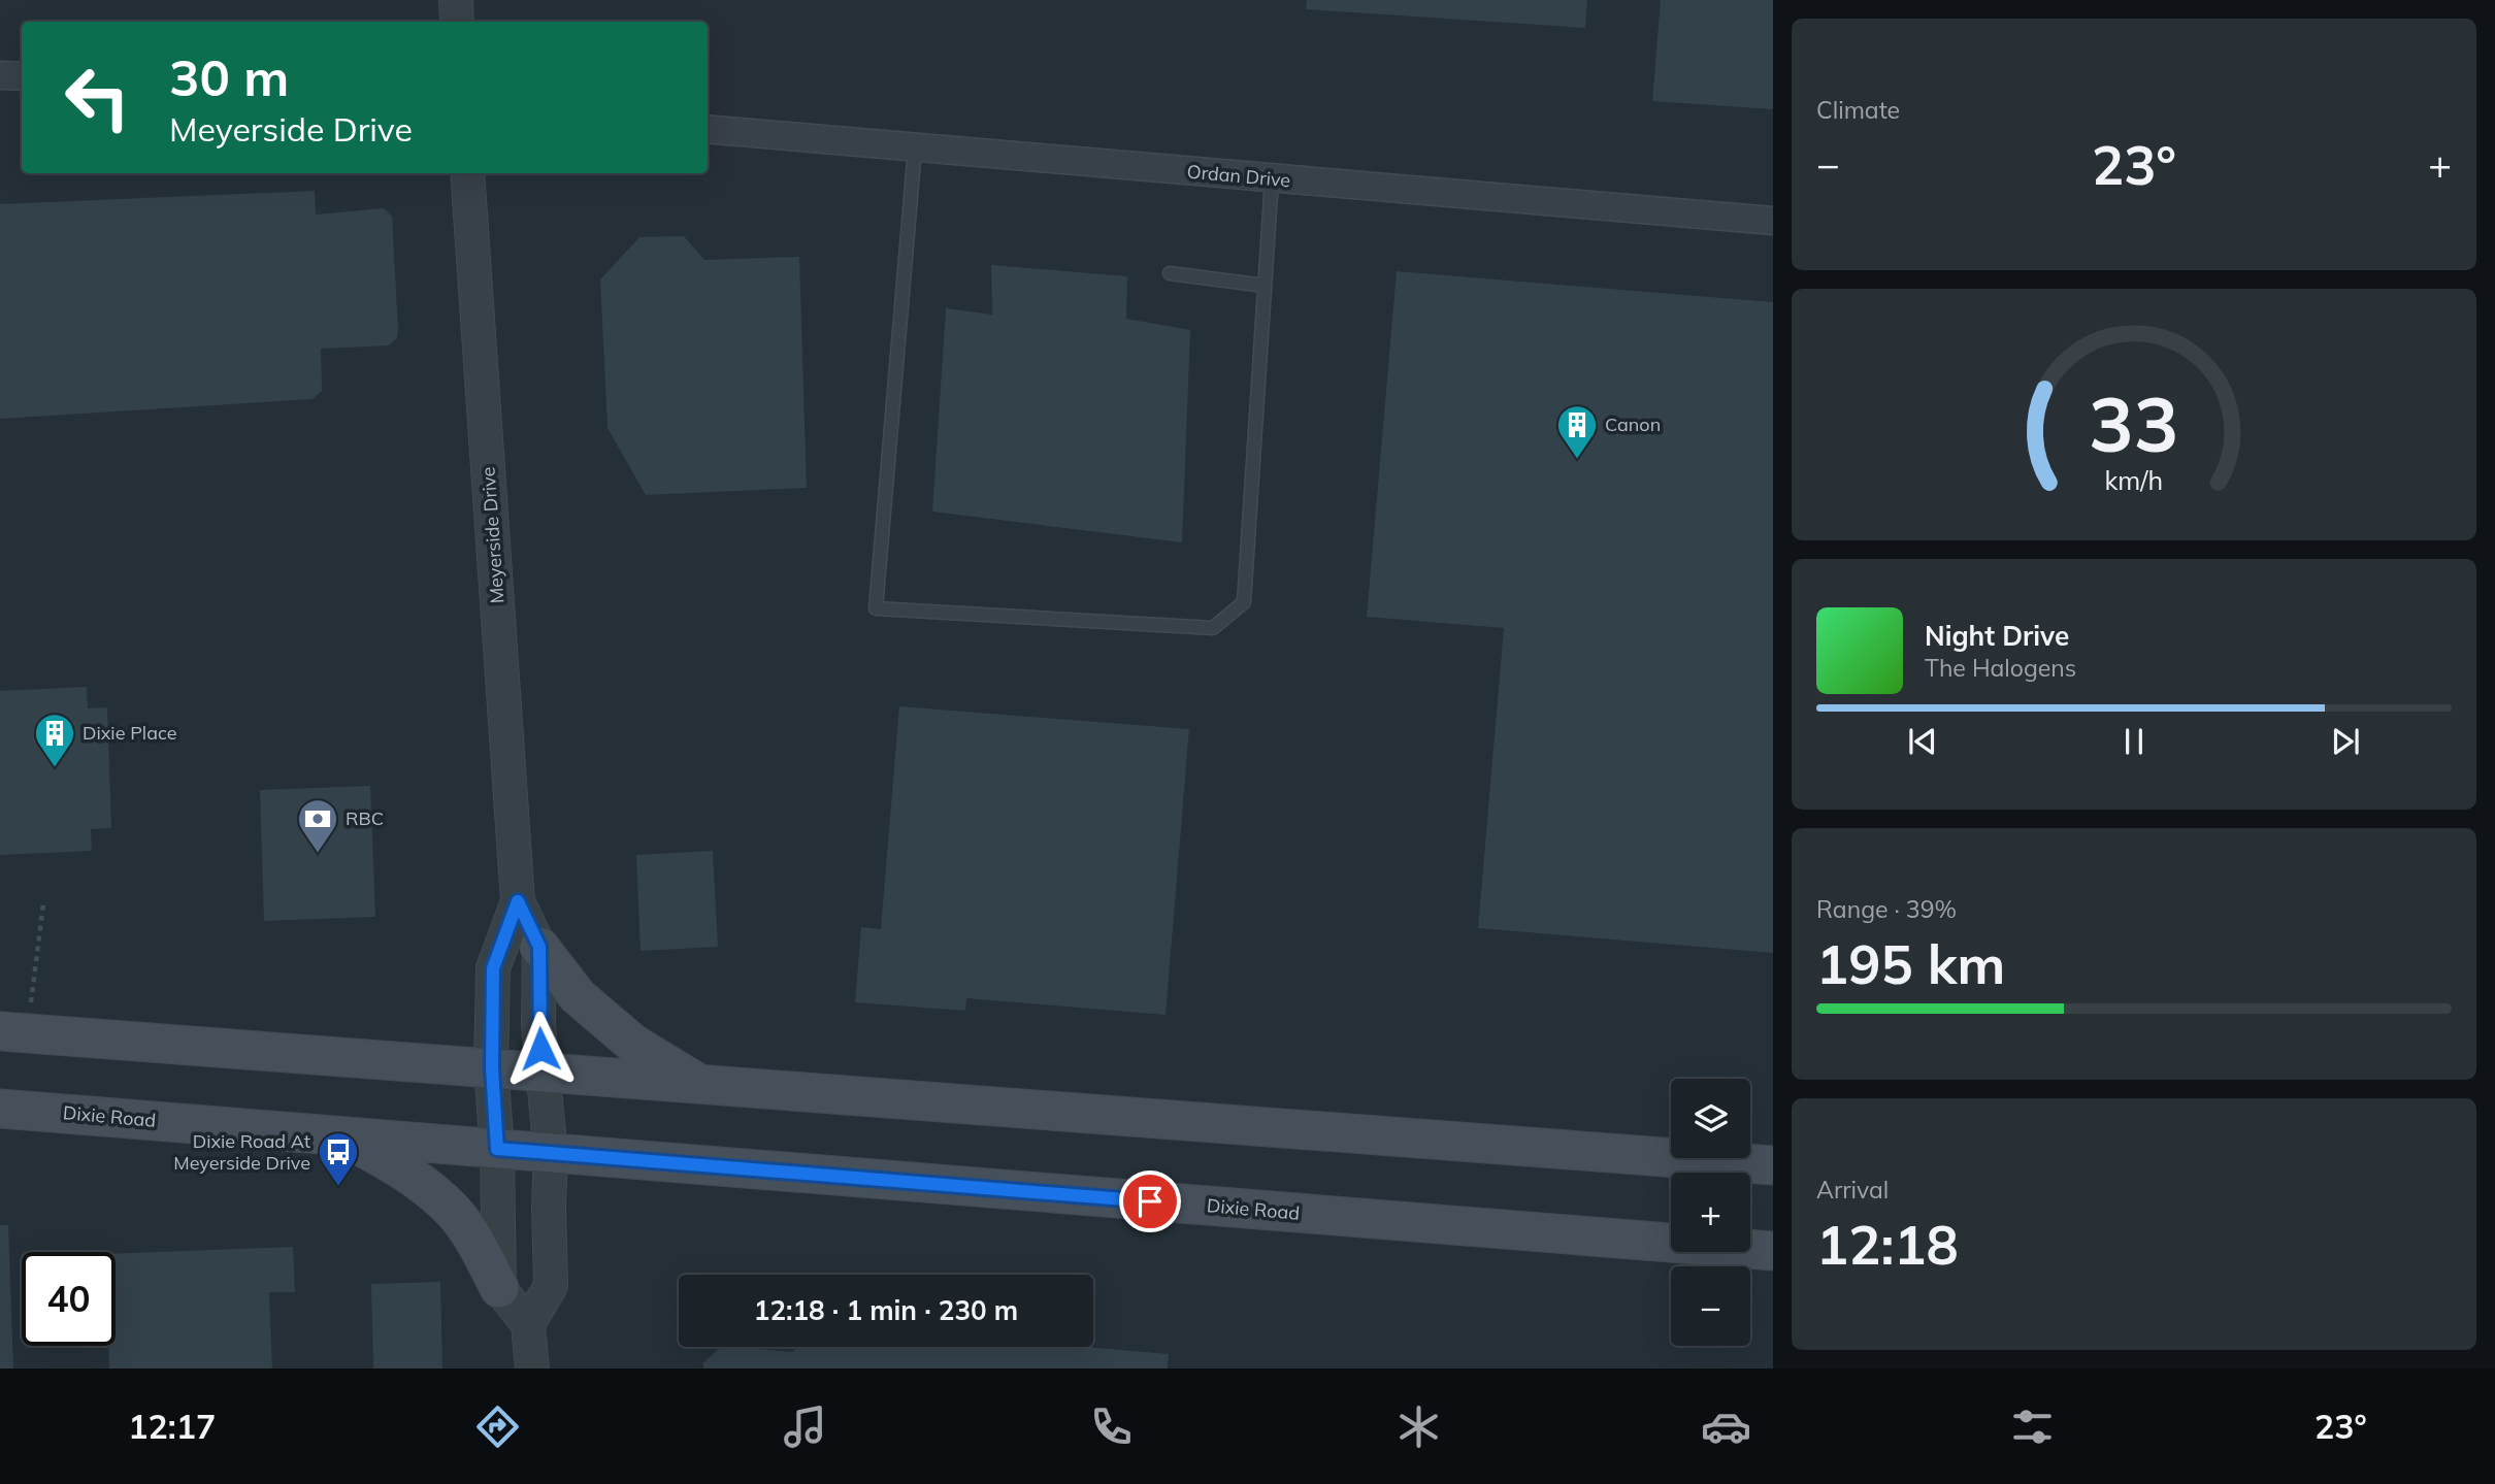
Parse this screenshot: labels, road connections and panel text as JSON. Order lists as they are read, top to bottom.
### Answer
{
  "streets": {
    "main road": ["Dixie Road"],
    "street": ["Ordan Drive", "Meyerside Drive"]
  },
  "crossings": [
    ["Meyerside Drive", "Dixie Road"]
  ],
  "places": {
    "building": ["Canon", "Dixie Place"],
    "bank": ["RBC"],
    "bus stop": ["Dixie Road At Meyerside Drive"]
  },
  "page": {
    "tile": [
      "Climate",
      ["Range · 39%", "195 km"],
      ["Arrival", "12:18"]
    ],
    "turn": ["30 m", "Meyerside Drive"],
    "heat": ["−", "23°", "+"],
    "song": ["Night Drive", "The Halogens"],
    "map_buttons": ["+", "−"],
    "limit": "40",
    "trip": "12:18 · 1 min · 230 m",
    "tabs": ["12:17", "23°"],
    "gauge": ["33", "km/h"]
  }
}
